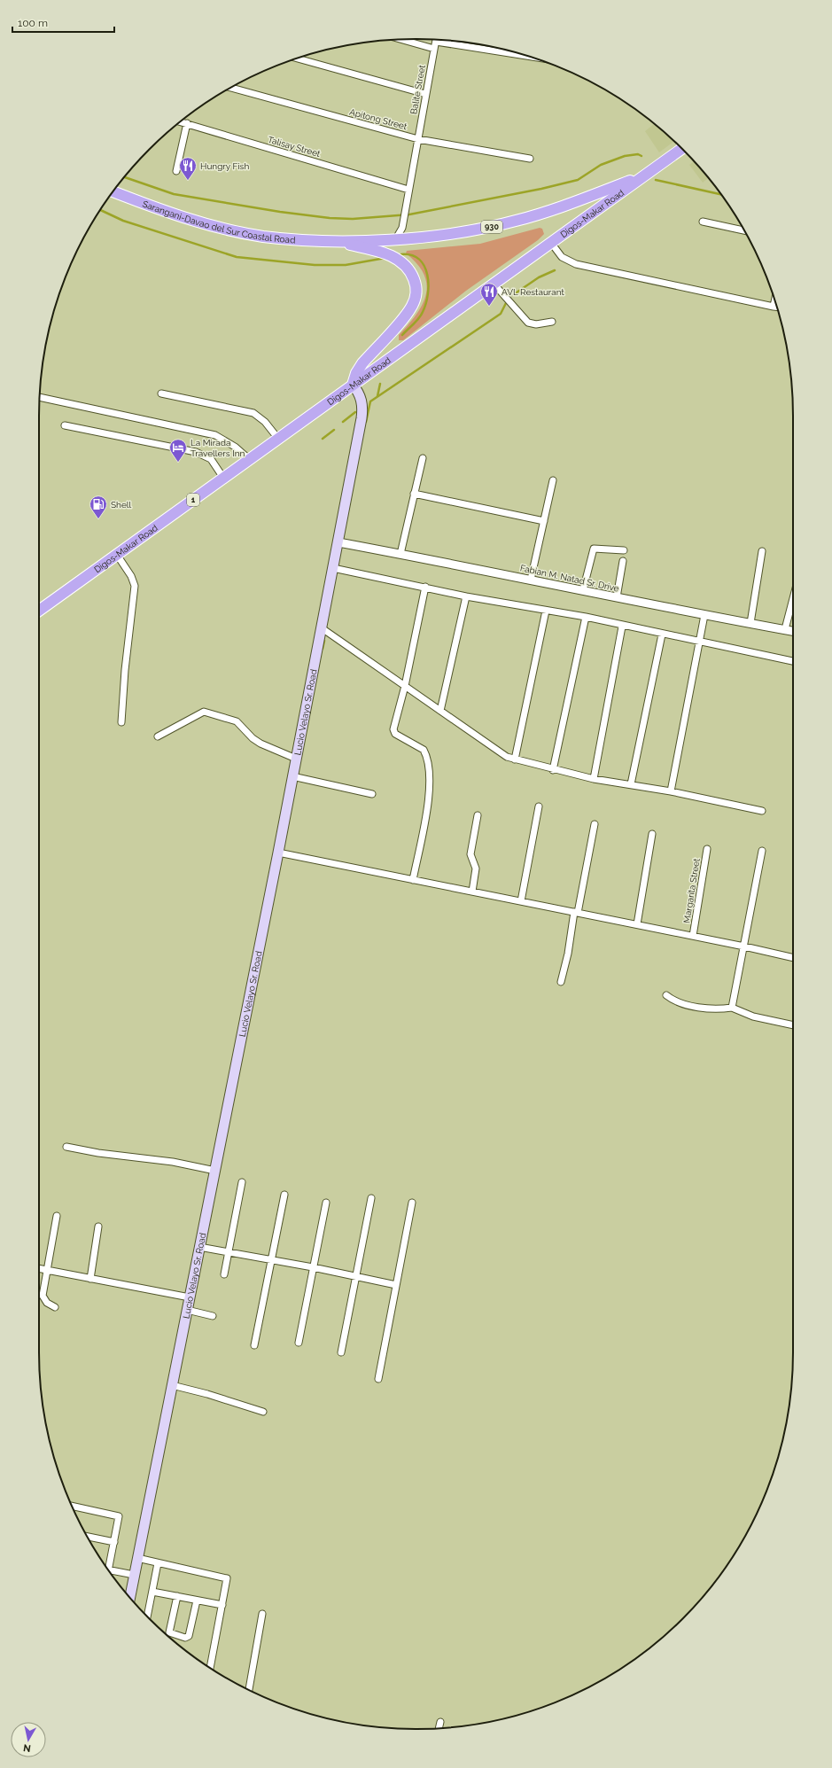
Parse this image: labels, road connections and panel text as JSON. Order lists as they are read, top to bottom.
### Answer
{
  "streets": {
    "main road": [
      "Digos-Makar Road",
      "Sarangani-Davao del Sur Coastal Road",
      "930",
      "1",
      "Lucio Velayo Sr. Road"
    ],
    "street": [
      "Balite Street",
      "Apitong Street",
      "Talisay Street",
      "Fabian M. Natad Sr. Drive",
      "Margarita Street"
    ]
  },
  "crossings": [
    ["Balite Street", "Apitong Street"],
    ["Balite Street", "Talisay Street"],
    ["Balite Street", "Sarangani-Davao del Sur Coastal Road"],
    ["Digos-Makar Road", "Sarangani-Davao del Sur Coastal Road"],
    ["Digos-Makar Road", "Lucio Velayo Sr. Road"],
    ["Sarangani-Davao del Sur Coastal Road", "Lucio Velayo Sr. Road"],
    ["Fabian M. Natad Sr. Drive", "Lucio Velayo Sr. Road"]
  ],
  "places": {
    "restaurant": ["Hungry Fish", "AVL Restaurant"],
    "hotel": ["La Mirada Travellers Inn"],
    "fuel station": ["Shell"]
  },
  "scale_bar": "100 m",
  "north": "bottom"
}
